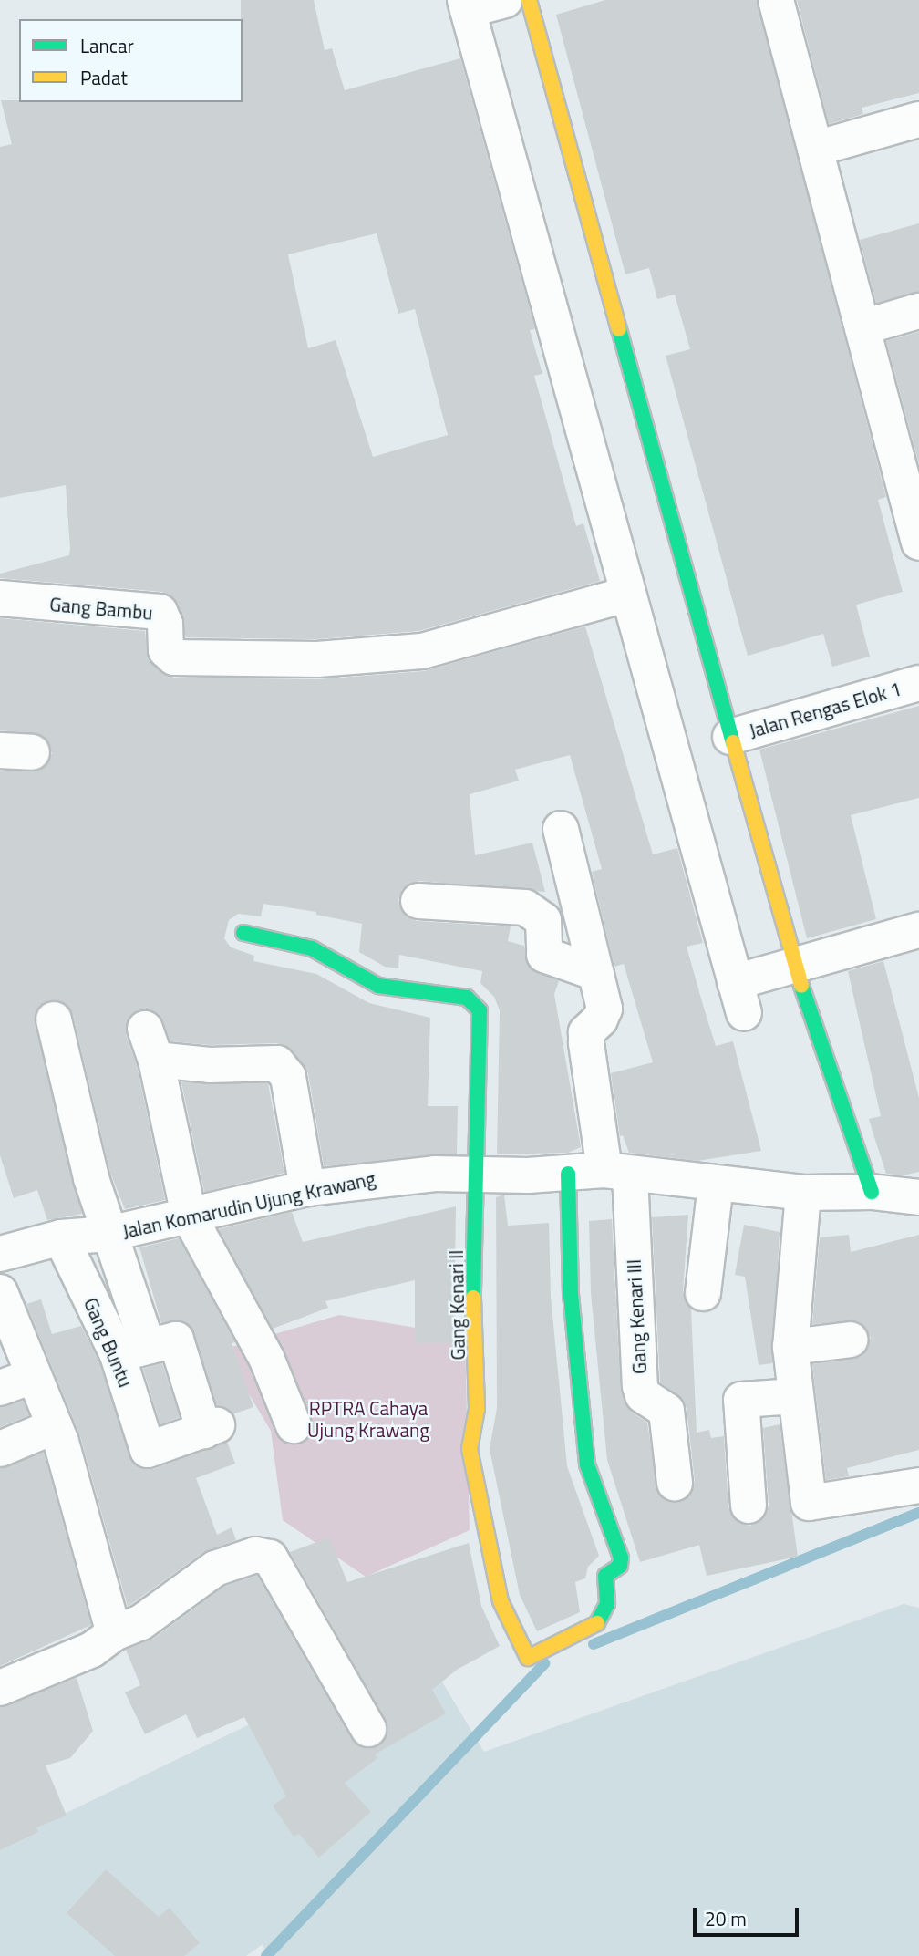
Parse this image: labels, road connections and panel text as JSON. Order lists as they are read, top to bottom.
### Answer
{
  "streets": {
    "street": [
      "Gang Bambu",
      "Jalan Rengas Elok 1",
      "Jalan Komarudin Ujung Krawang",
      "Gang Kenari II",
      "Gang Kenari III",
      "Gang Buntu"
    ]
  },
  "crossings": [
    ["Jalan Komarudin Ujung Krawang", "Gang Kenari II"],
    ["Jalan Komarudin Ujung Krawang", "Gang Kenari III"],
    ["Jalan Komarudin Ujung Krawang", "Gang Buntu"]
  ],
  "parks": ["RPTRA Cahaya Ujung Krawang"],
  "legend": ["Lancar", "Padat"],
  "scale_bar": "20 m"
}
